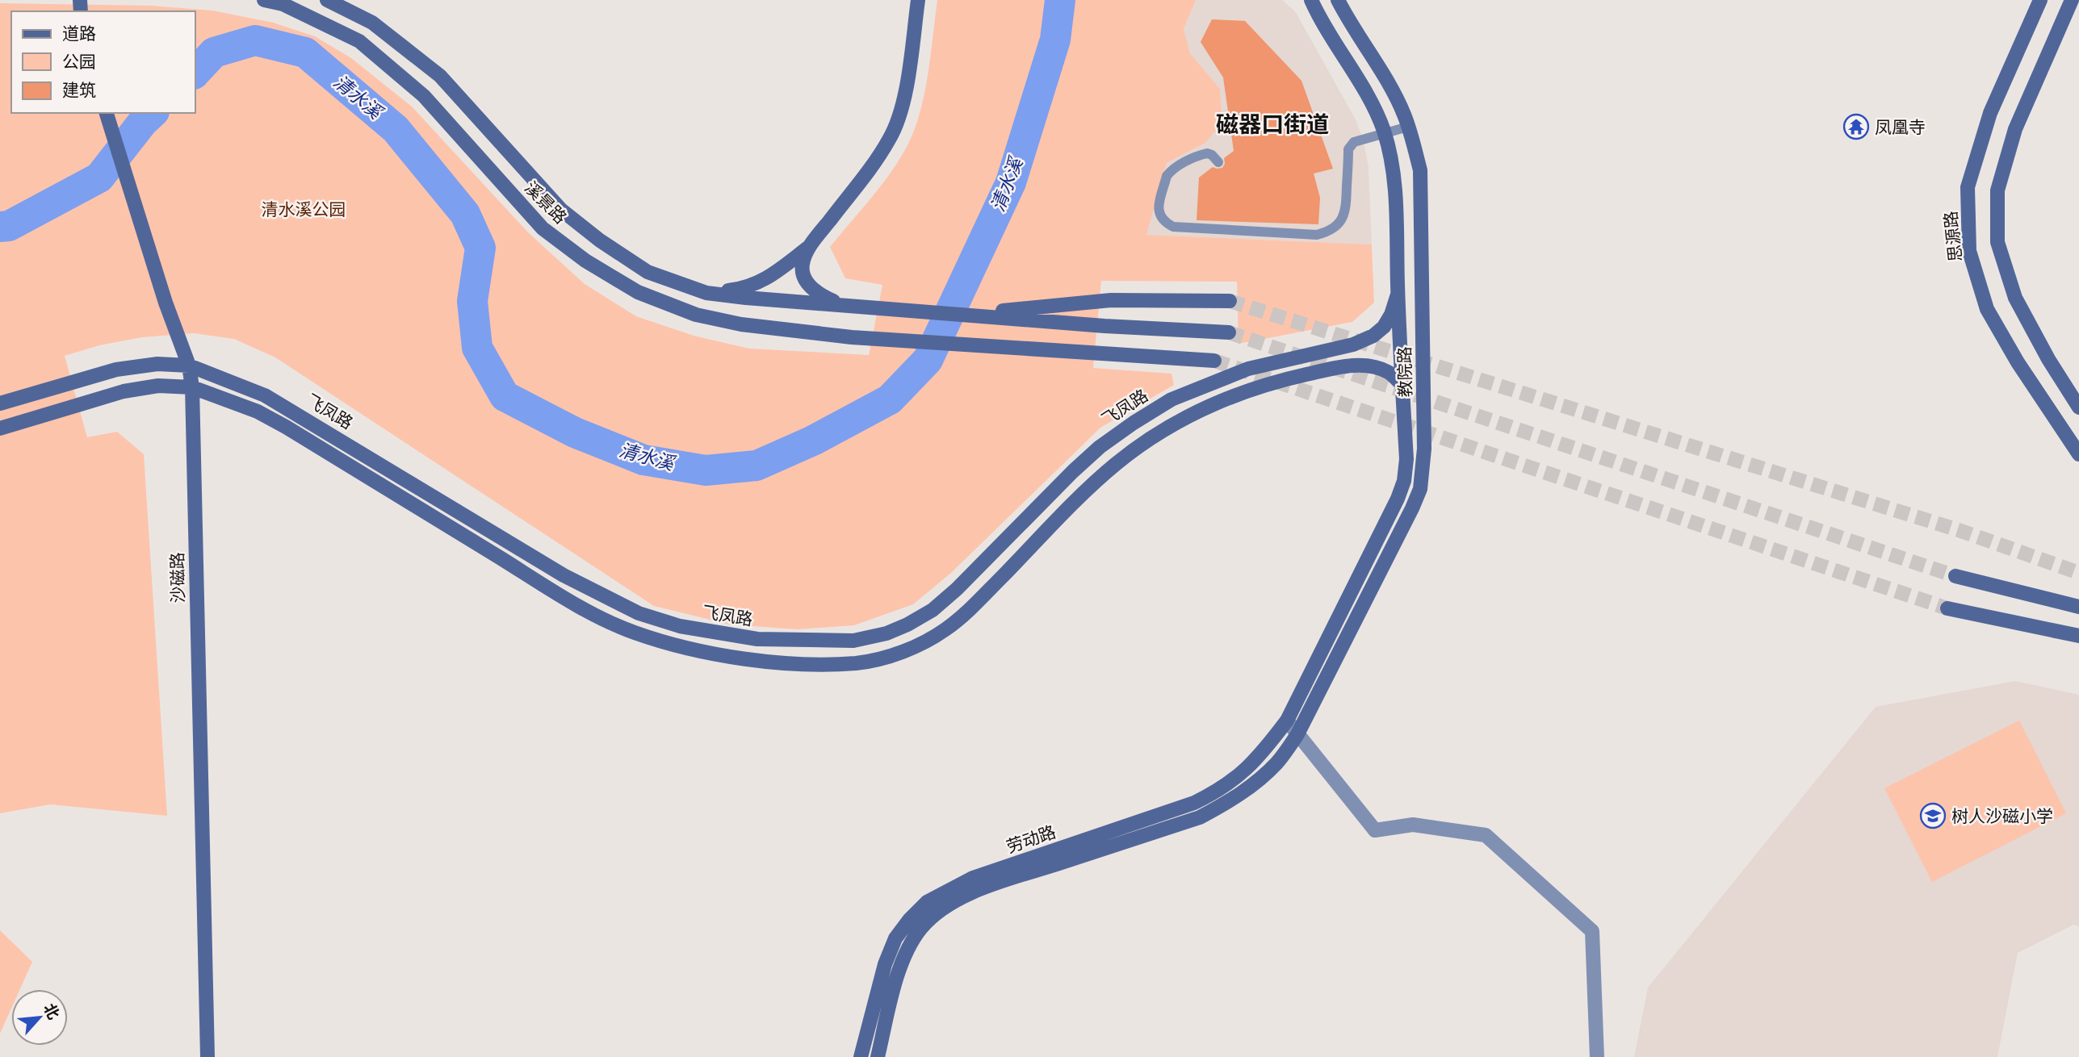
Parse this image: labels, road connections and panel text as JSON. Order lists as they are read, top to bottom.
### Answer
{
  "streets": {
    "main road": [
      "溪景路",
      "思源路",
      "教院路",
      "飞凤路",
      "沙磁路",
      "劳动路"
    ]
  },
  "crossings": [
    ["教院路", "飞凤路"],
    ["教院路", "劳动路"],
    ["飞凤路", "沙磁路"]
  ],
  "districts": ["磁器口街道"],
  "water": ["清水溪"],
  "parks": ["清水溪公园"],
  "places": {
    "temple": ["凤凰寺"],
    "school or university": ["树人沙磁小学"]
  },
  "legend": ["道路", "公园", "建筑"],
  "north": "top right"
}
